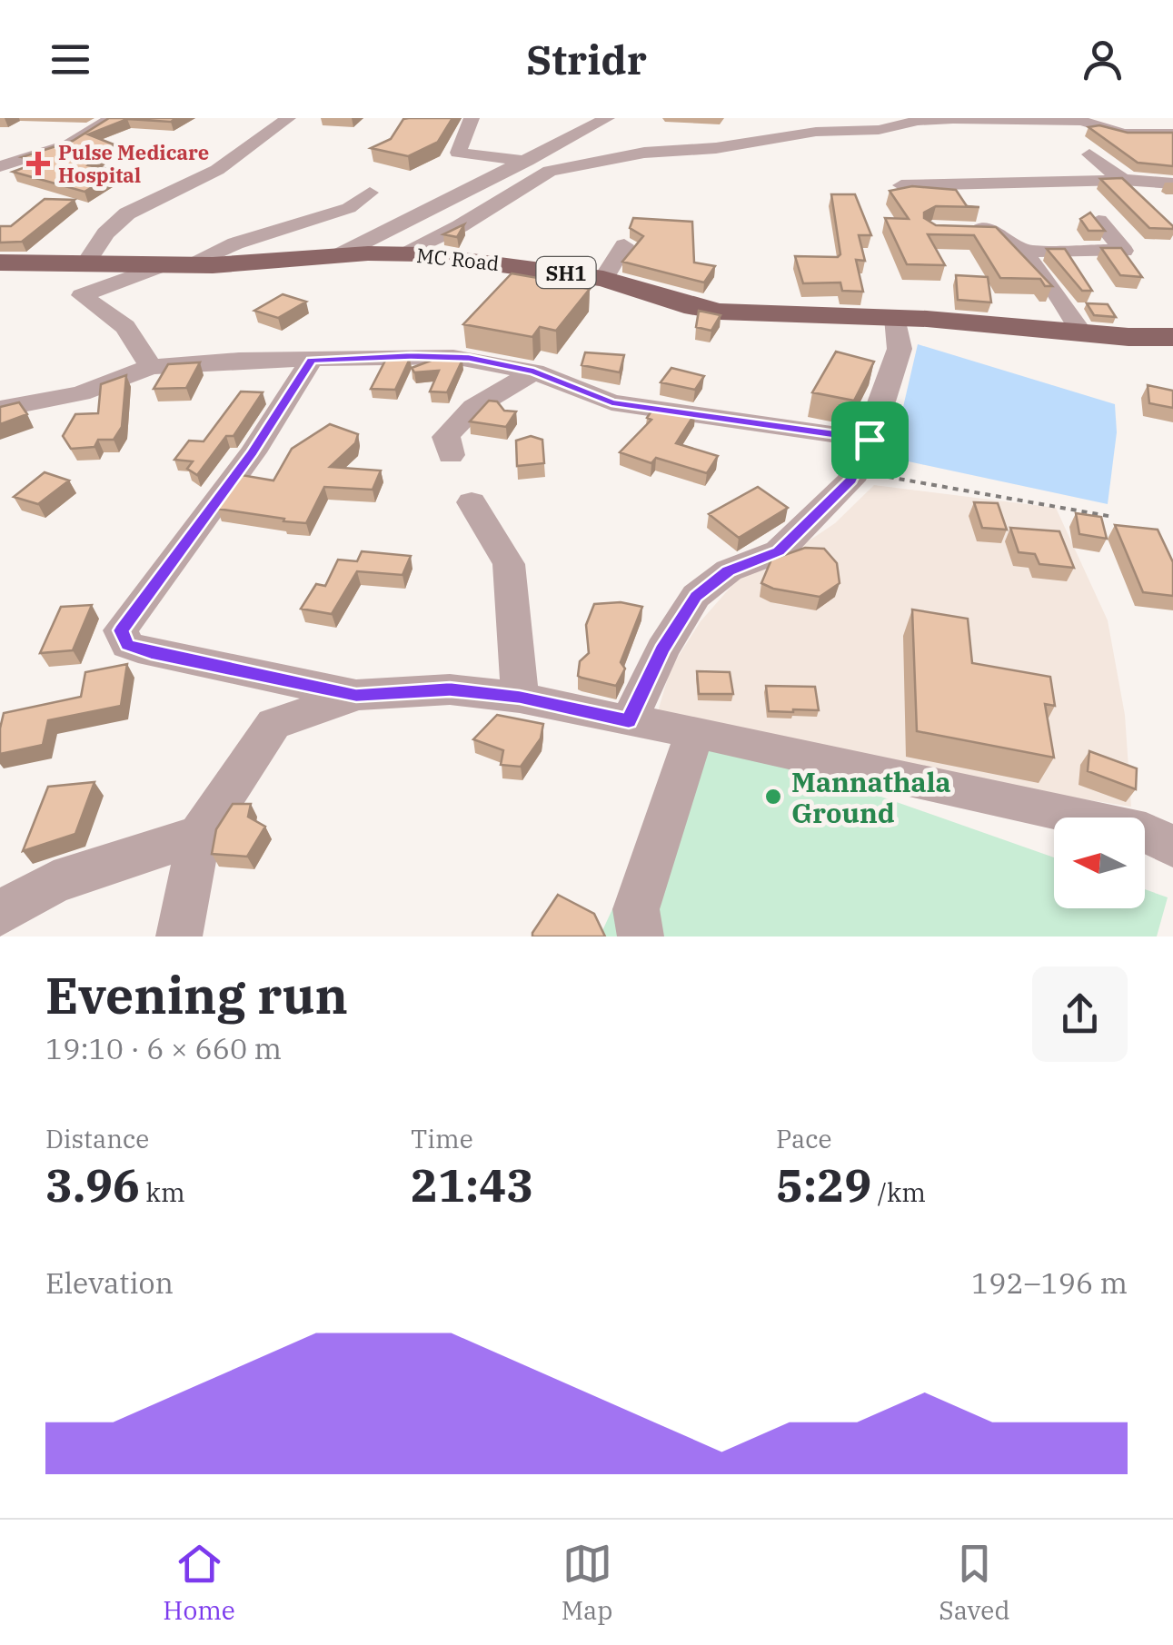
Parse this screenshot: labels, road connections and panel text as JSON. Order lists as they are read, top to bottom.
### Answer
{
  "streets": {
    "main road": ["MC Road", "SH1"]
  },
  "places": {
    "health": ["Pulse Medicare Hospital"],
    "other": ["Mannathala Ground"]
  },
  "north": "left",
  "page": {
    "header": "Stridr",
    "heading": ["Evening run", "19:10 · 6 × 660 m"],
    "stats": [
      ["Distance", "3.96 km"],
      ["Time", "21:43"],
      ["Pace", "5:29 /km"]
    ],
    "chart": ["Elevation", "192–196 m"],
    "tabs": ["Home", "Map", "Saved"]
  }
}
